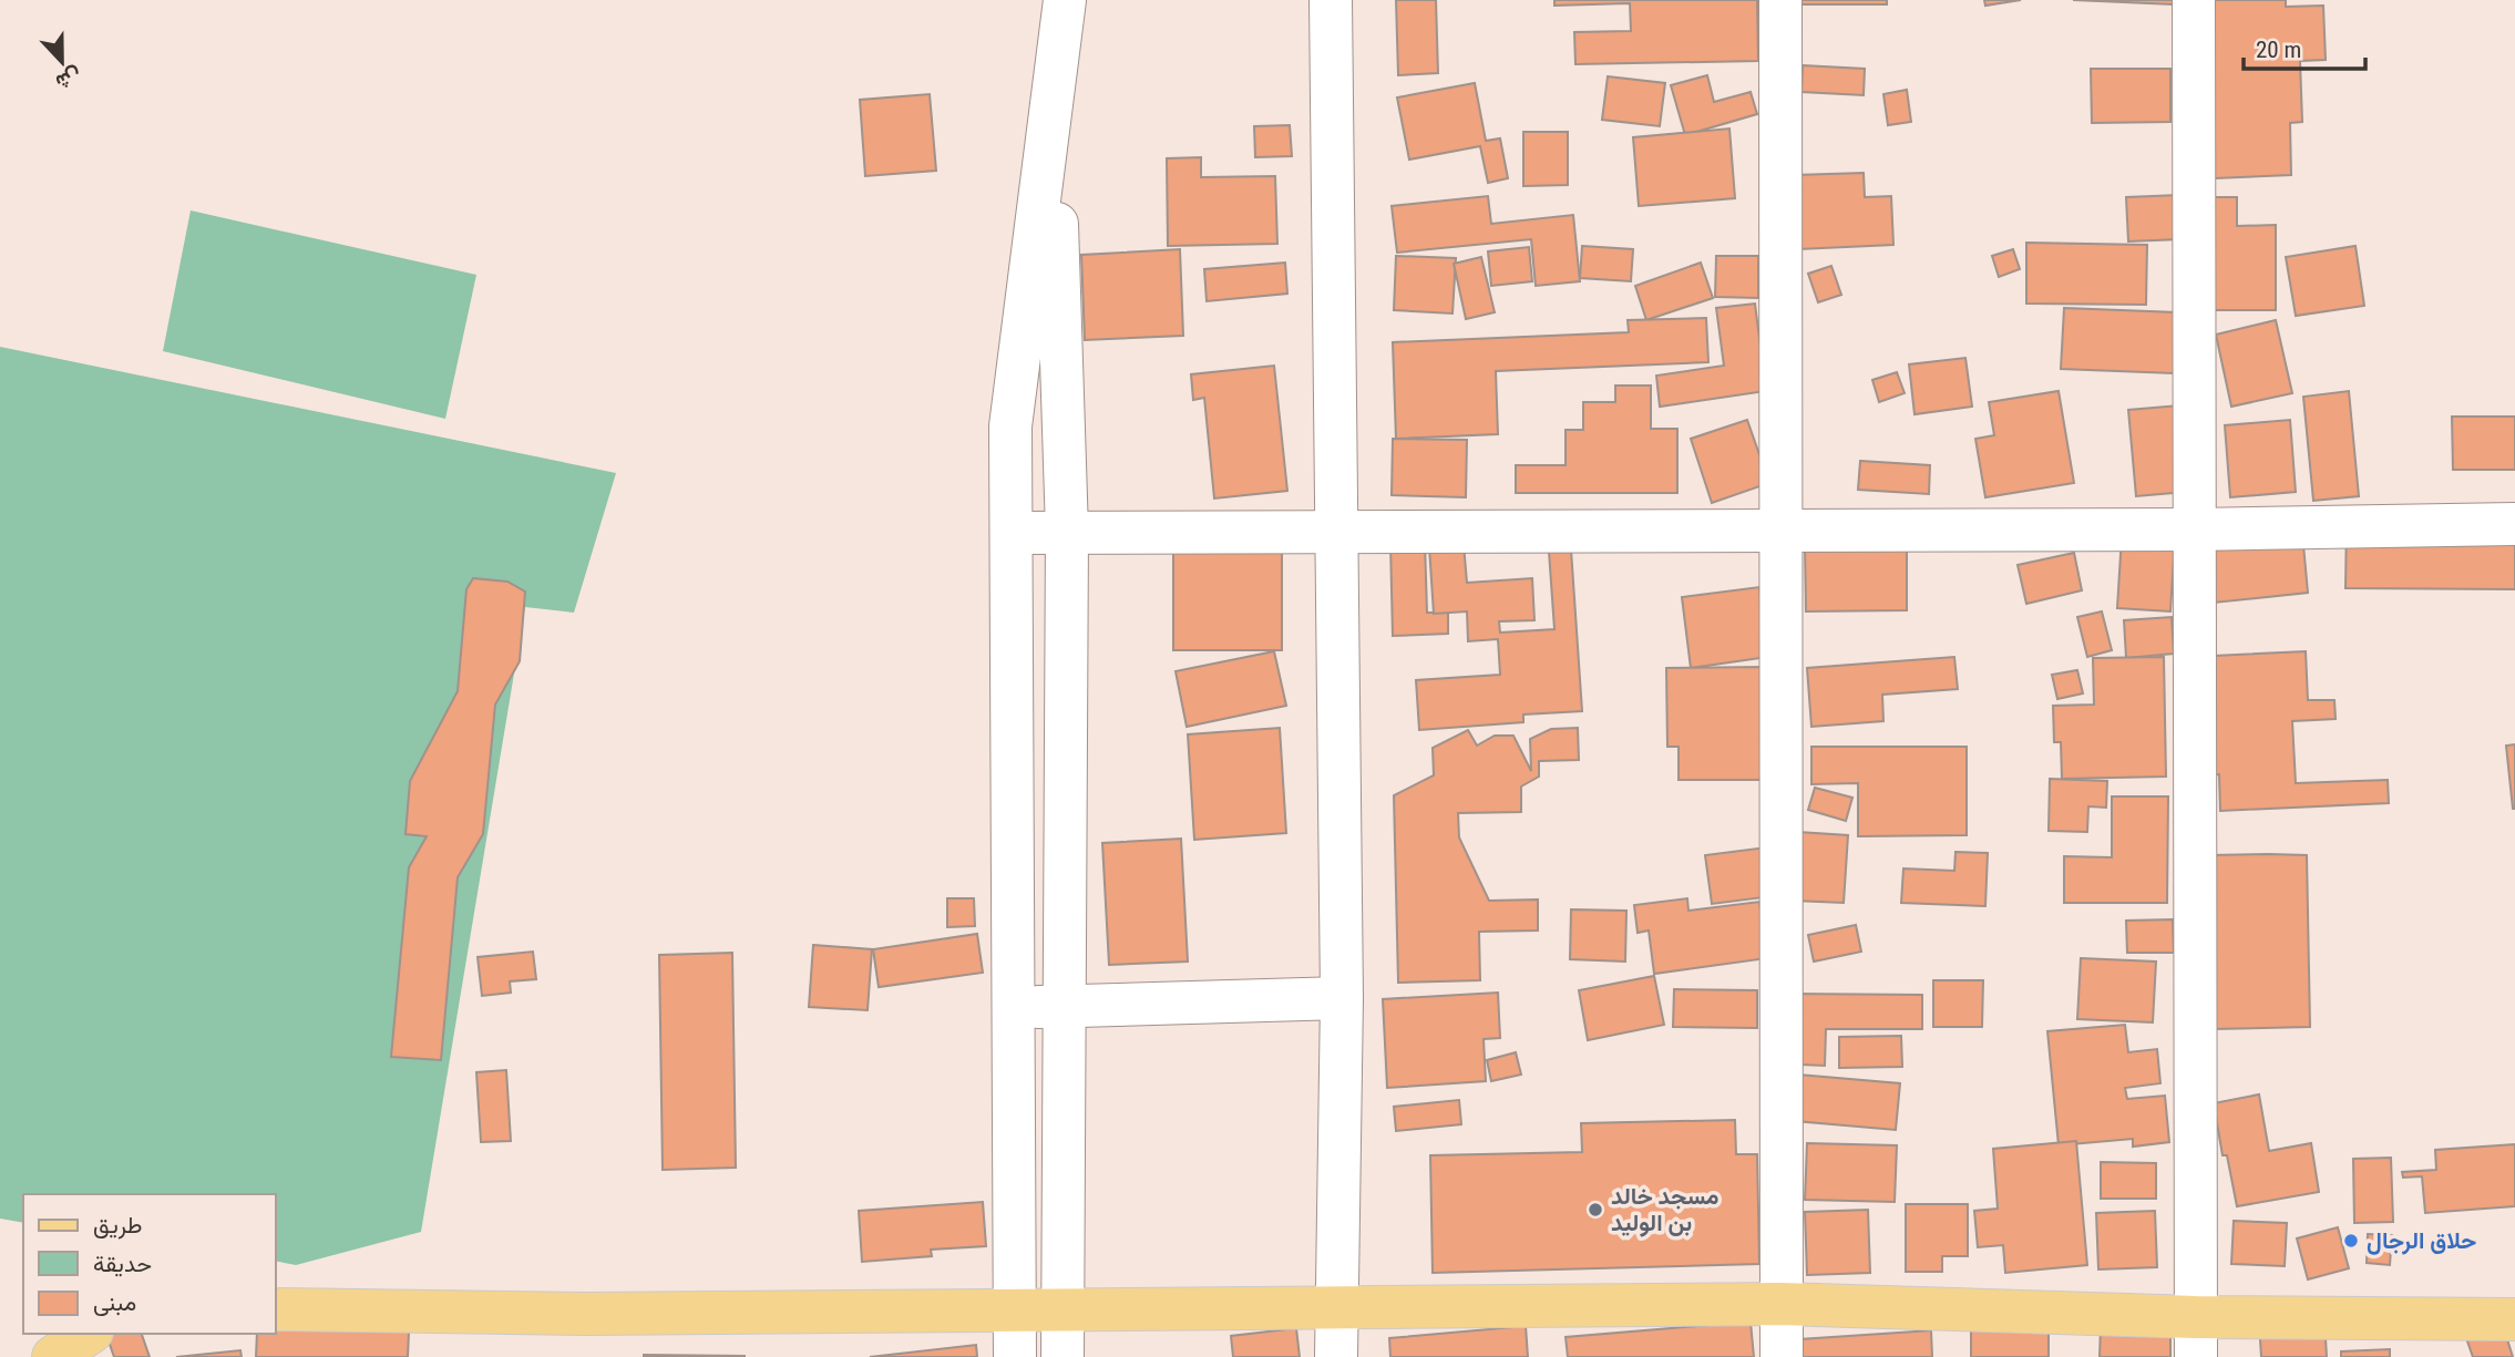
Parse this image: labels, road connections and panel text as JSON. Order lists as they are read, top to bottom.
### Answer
{
  "places": ["مسجد خالد بن الوليد", "حلاق الرجال"],
  "legend": ["طريق", "حديقة", "مبنى"],
  "scale_bar": "20 m",
  "north": "bottom"
}
